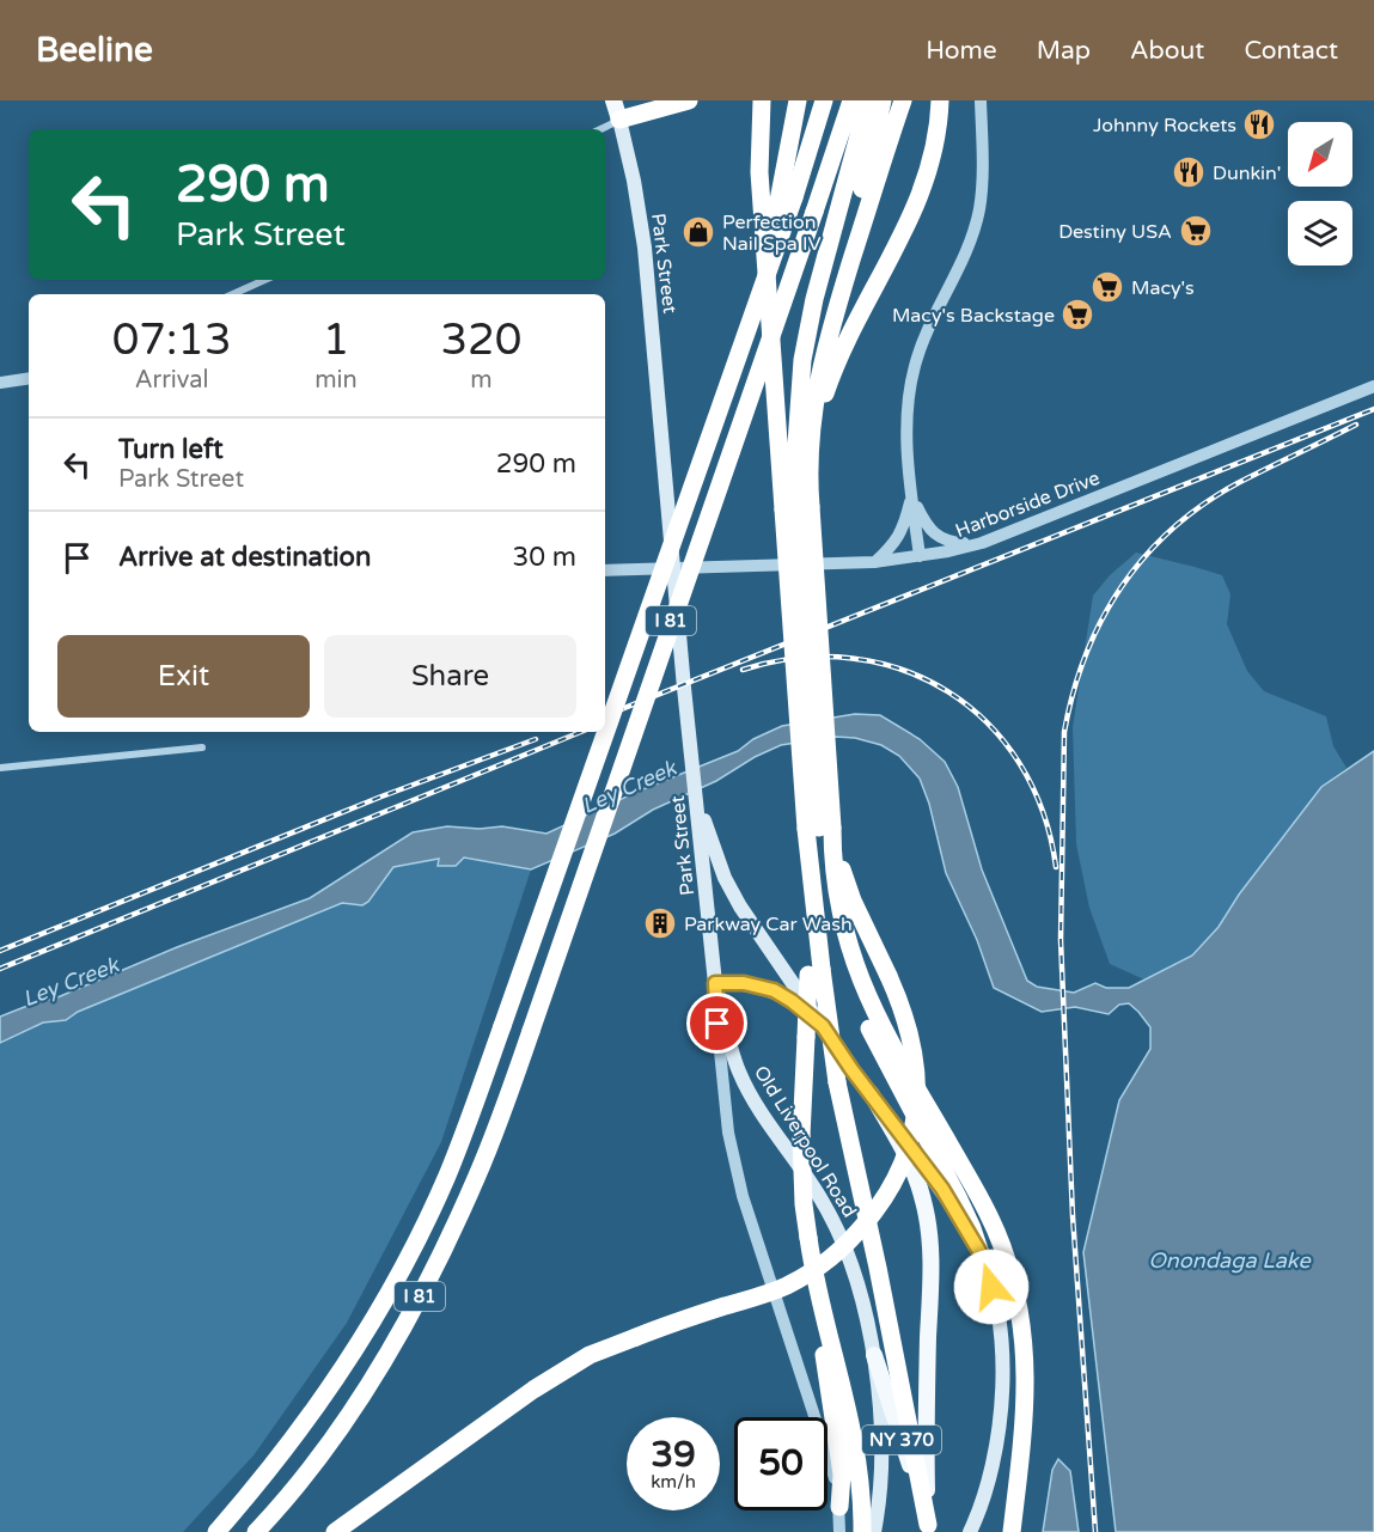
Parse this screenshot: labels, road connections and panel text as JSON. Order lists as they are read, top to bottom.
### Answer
{
  "streets": {
    "highway": ["I 81"],
    "main road": ["Park Street", "Old Liverpool Road", "NY 370"],
    "street": ["Harborside Drive"]
  },
  "crossings": [
    ["Park Street", "Harborside Drive"],
    ["Park Street", "Old Liverpool Road"],
    ["Park Street", "NY 370"],
    ["Old Liverpool Road", "NY 370"]
  ],
  "water": ["Ley Creek", "Onondaga Lake"],
  "places": {
    "restaurant": ["Johnny Rockets", "Dunkin'"],
    "supermarket": ["Destiny USA", "Macy's", "Macy's Backstage"],
    "shop": ["Perfection Nail Spa IV"],
    "building": ["Parkway Car Wash"]
  },
  "north": "bottom left",
  "page": {
    "header": "Beeline",
    "nav": [
      "Home",
      "Map",
      "About",
      "Contact"
    ],
    "turn": ["290 m", "Park Street"],
    "eta": [
      "07:13",
      "Arrival",
      "1",
      "min",
      "320",
      "m"
    ],
    "list": [
      {
        "name": "Turn left",
        "note": "Park Street",
        "value": "290 m"
      },
      {
        "name": "Arrive at destination",
        "value": "30 m"
      }
    ],
    "buttons": ["Exit", "Share"],
    "speed": "39 km/h",
    "limit": "50"
  }
}
